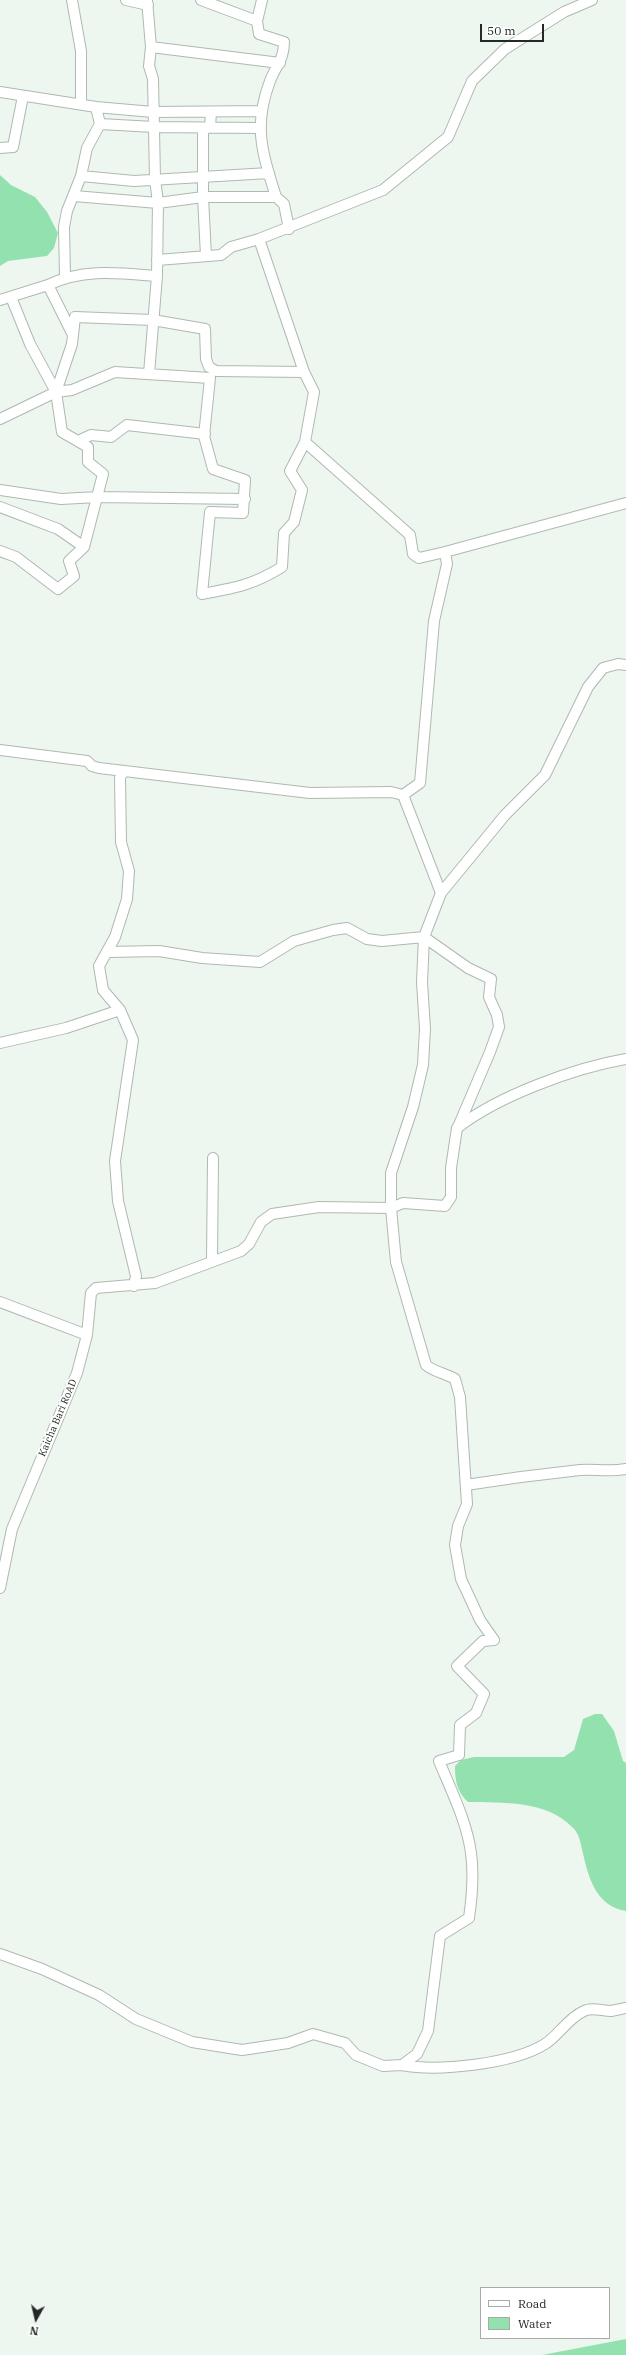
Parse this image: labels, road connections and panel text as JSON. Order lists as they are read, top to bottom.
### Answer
{
  "streets": {
    "street": ["Kaicha Bari RoAD"]
  },
  "legend": ["Road", "Water"],
  "scale_bar": "50 m",
  "north": "bottom"
}
